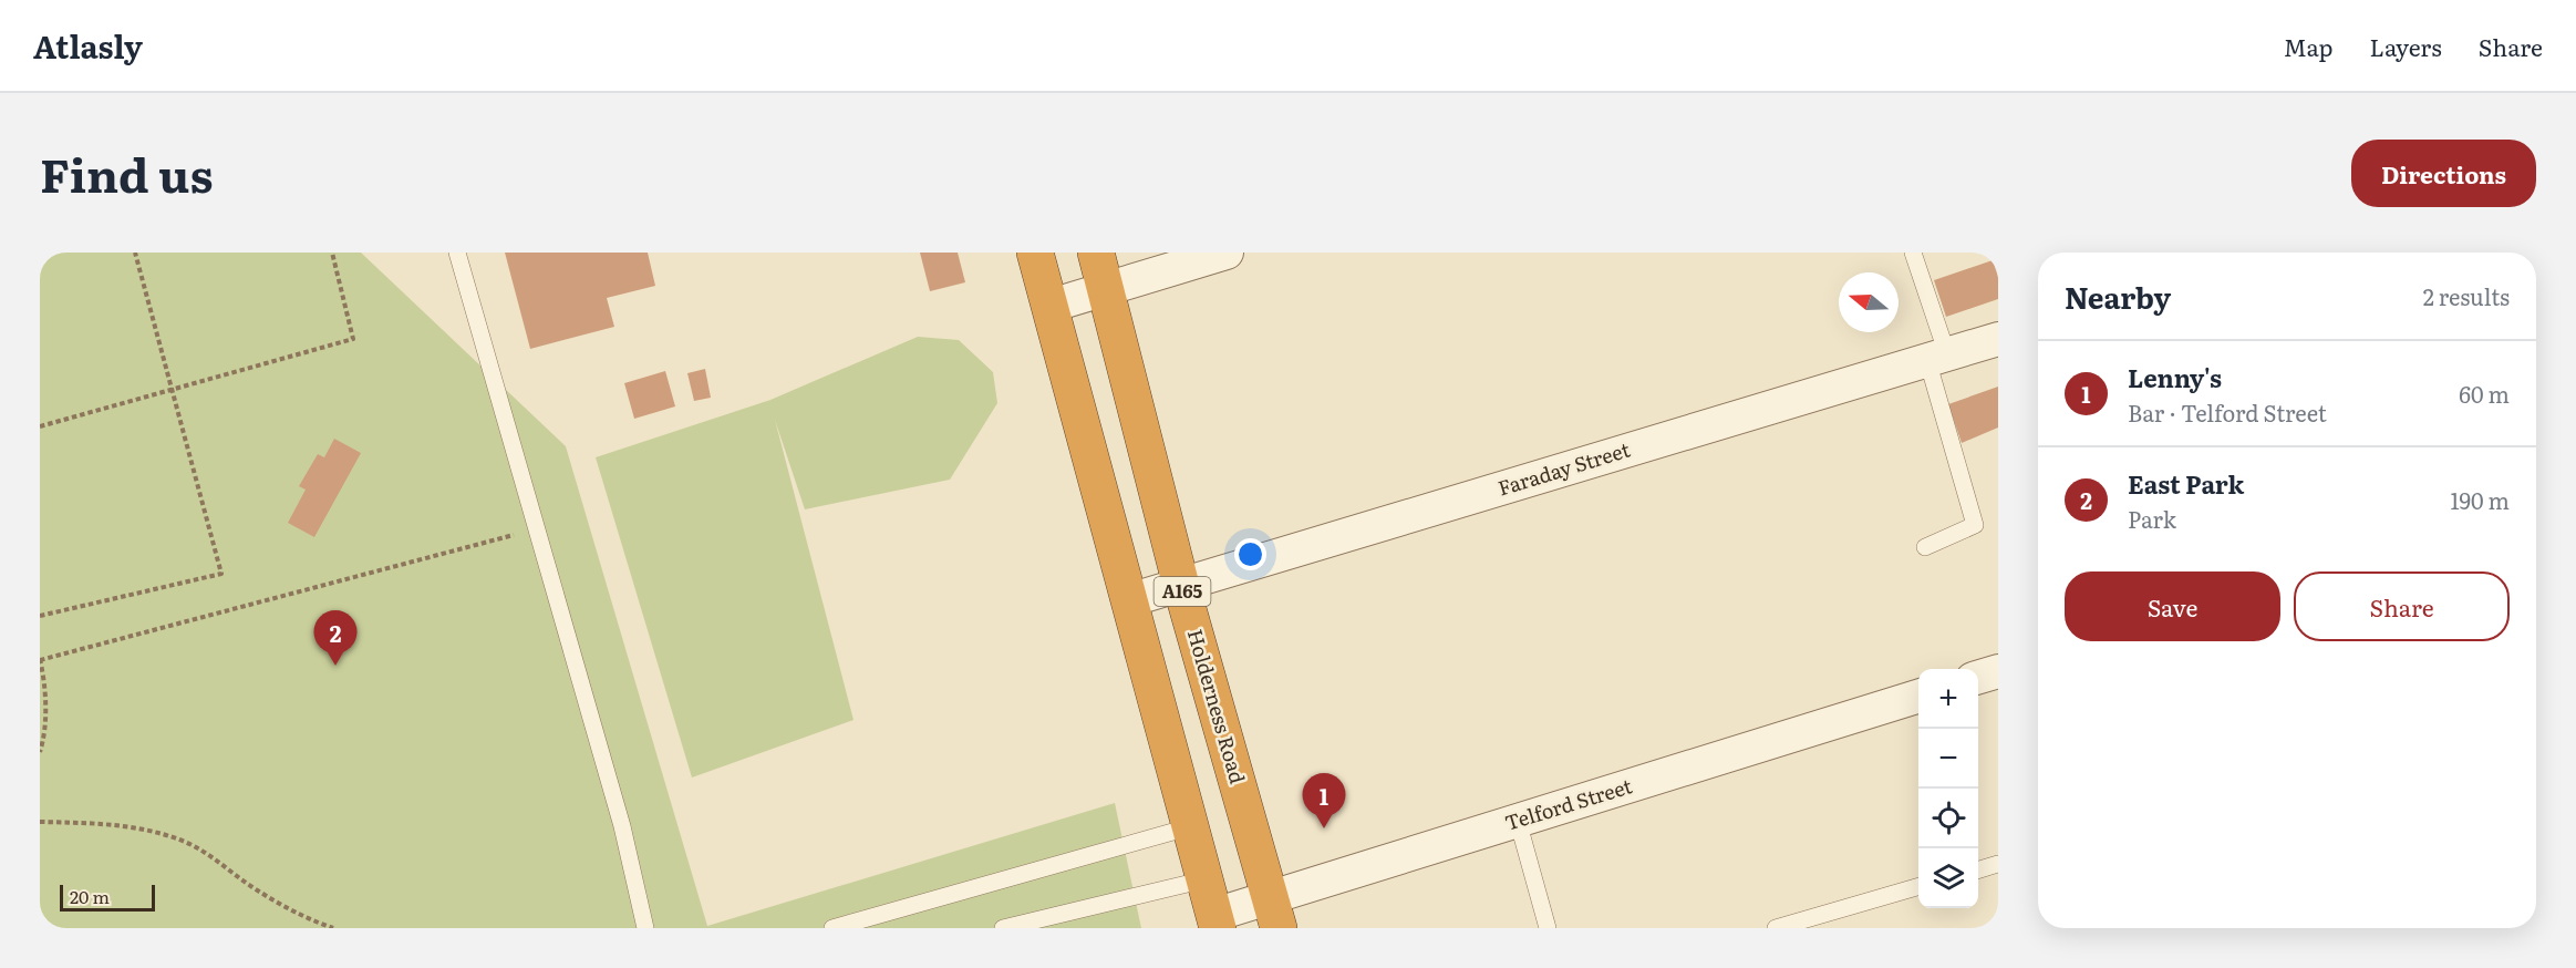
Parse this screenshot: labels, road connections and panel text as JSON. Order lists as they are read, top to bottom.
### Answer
{
  "streets": {
    "highway": ["A165", "Holderness Road"],
    "street": ["Faraday Street", "Telford Street"]
  },
  "crossings": [
    ["Faraday Street", "A165"],
    ["Faraday Street", "Holderness Road"],
    ["A165", "Telford Street"],
    ["Holderness Road", "Telford Street"]
  ],
  "scale_bar": "20 m",
  "north": "left",
  "page": {
    "header": "Atlasly",
    "nav": ["Map", "Layers", "Share"],
    "title": "Find us",
    "buttons": [
      "Directions",
      ["Save", "Share"]
    ],
    "heading": ["Nearby", "2 results"],
    "list": [
      {
        "mark": "1",
        "name": "Lenny's",
        "note": "Bar · Telford Street",
        "value": "60 m"
      },
      {
        "mark": "2",
        "name": "East Park",
        "note": "Park",
        "value": "190 m"
      }
    ],
    "pins": ["2", "1"],
    "map_buttons": ["+", "−"],
    "scale": "20 m"
  }
}
